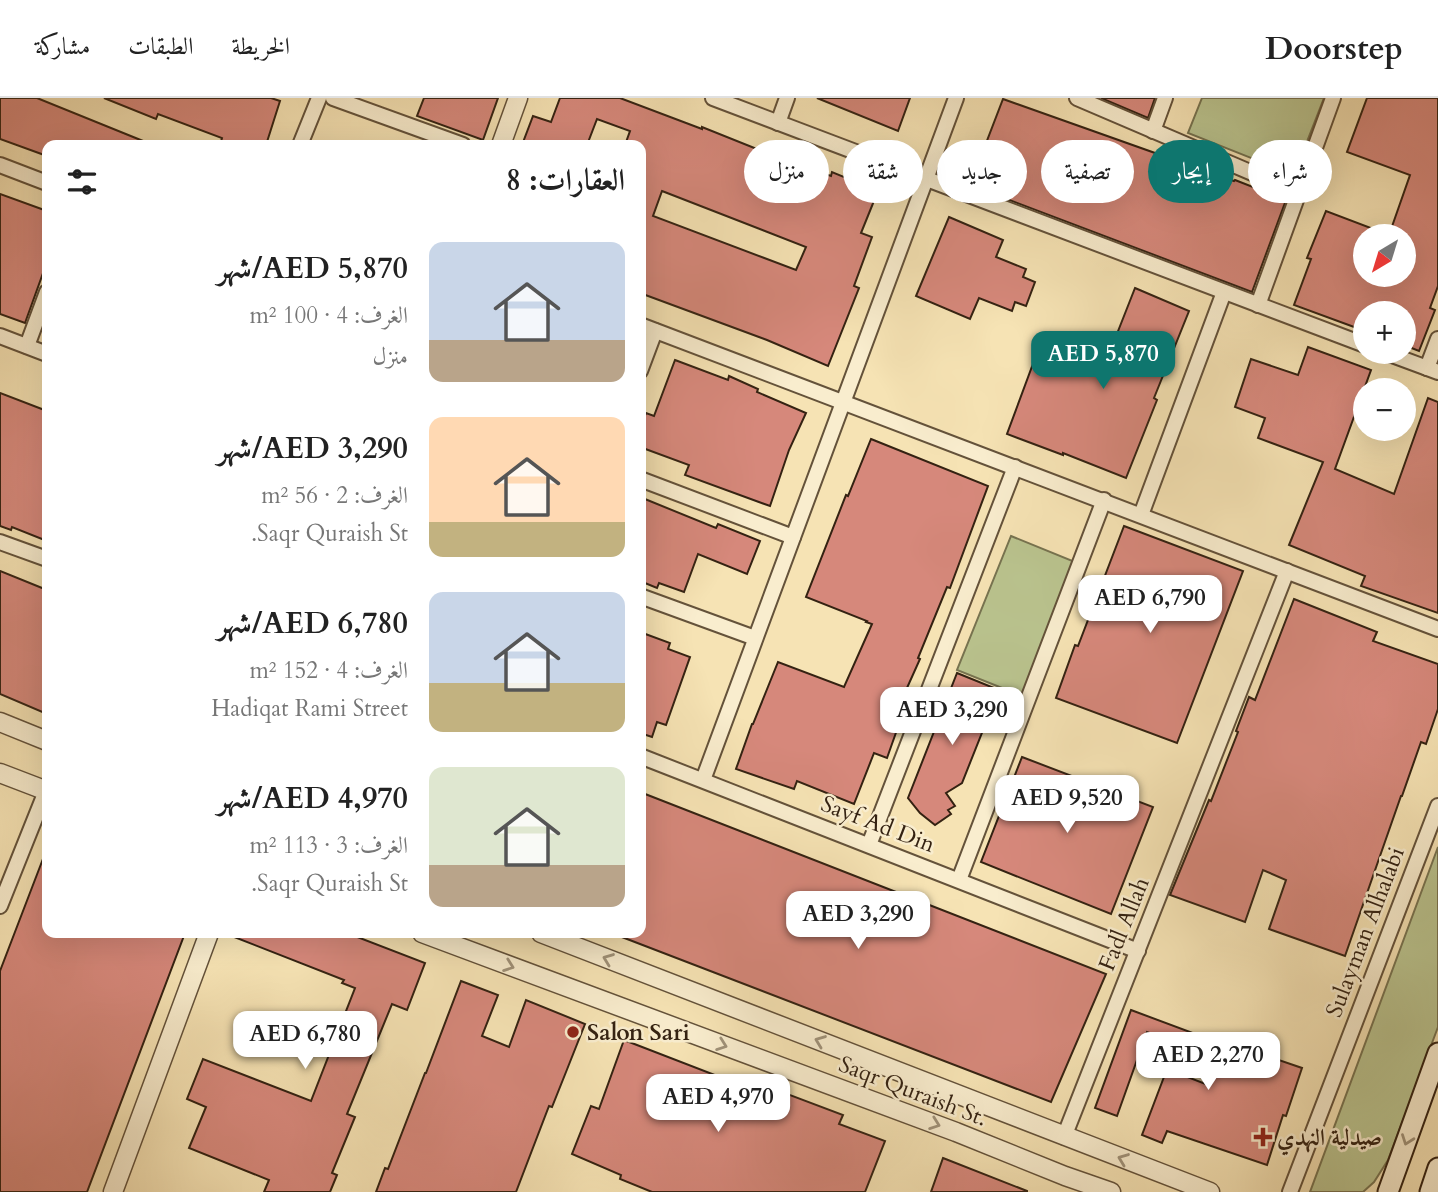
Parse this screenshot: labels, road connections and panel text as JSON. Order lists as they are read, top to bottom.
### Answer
{
  "streets": {
    "street": [
      "Sayf Ad Din",
      "Fadl Allah",
      "Sulayman Alhalabi",
      "Saqr Quraish St."
    ]
  },
  "crossings": [
    ["Sayf Ad Din", "Fadl Allah"],
    ["Fadl Allah", "Saqr Quraish St."]
  ],
  "places": {
    "other": ["Salon Sari"],
    "health": ["صيدلية النهدي"]
  },
  "north": "bottom left",
  "page": {
    "header": "Doorstep",
    "nav": ["الخريطة", "الطبقات", "مشاركة"],
    "chip": [
      "شراء",
      "إيجار",
      "تصفية",
      "جديد",
      "شقة",
      "منزل"
    ],
    "heading": "العقارات: 8",
    "map_buttons": ["+", "−"],
    "list": [
      {
        "name": "AED 5,870/شهر",
        "note": "الغرف: 4 · 100 m² · منزل"
      },
      {
        "name": "AED 3,290/شهر",
        "note": "الغرف: 2 · 56 m² · Saqr Quraish St."
      },
      {
        "name": "AED 6,780/شهر",
        "note": "الغرف: 4 · 152 m² · Hadiqat Rami Street"
      },
      {
        "name": "AED 4,970/شهر",
        "note": "الغرف: 3 · 113 m² · Saqr Quraish St."
      }
    ],
    "price": [
      "AED 5,870",
      "AED 6,790",
      "AED 3,290",
      "AED 9,520",
      "AED 3,290",
      "AED 6,780",
      "AED 2,270",
      "AED 4,970"
    ]
  }
}
